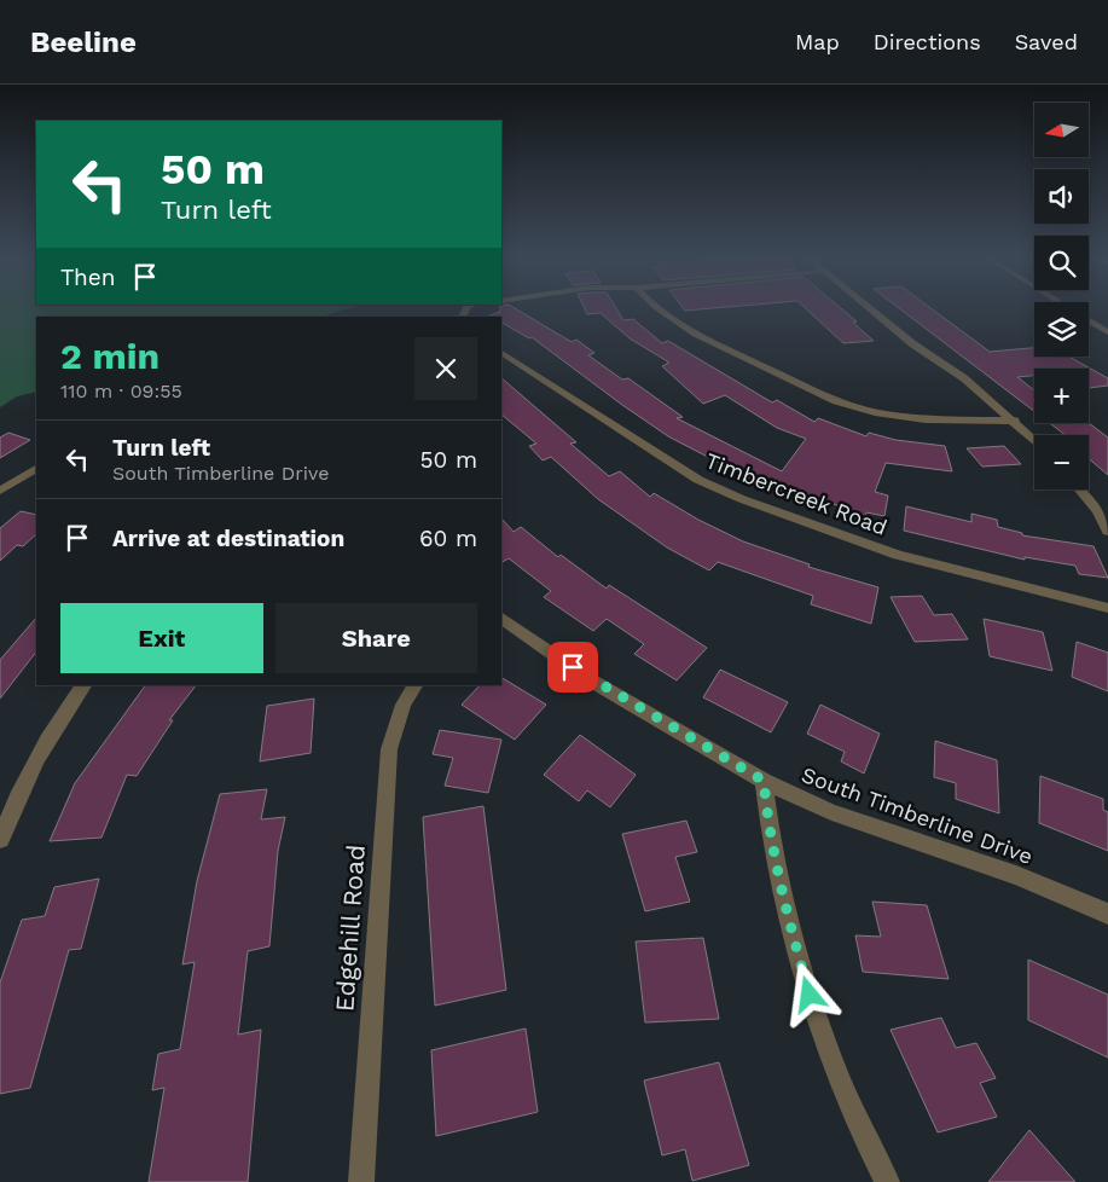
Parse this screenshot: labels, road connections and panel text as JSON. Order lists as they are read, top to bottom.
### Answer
{
  "streets": {
    "street": ["Timbercreek Road", "South Timberline Drive", "Edgehill Road"]
  },
  "north": "left",
  "page": {
    "header": "Beeline",
    "nav": ["Map", "Directions", "Saved"],
    "map_buttons": ["+", "−"],
    "turn": ["50 m", "Turn left"],
    "then": "Then",
    "heading": ["2 min", "110 m · 09:55"],
    "list": [
      {
        "name": "Turn left",
        "note": "South Timberline Drive",
        "value": "50 m"
      },
      {
        "name": "Arrive at destination",
        "value": "60 m"
      }
    ],
    "buttons": ["Exit", "Share"]
  }
}
